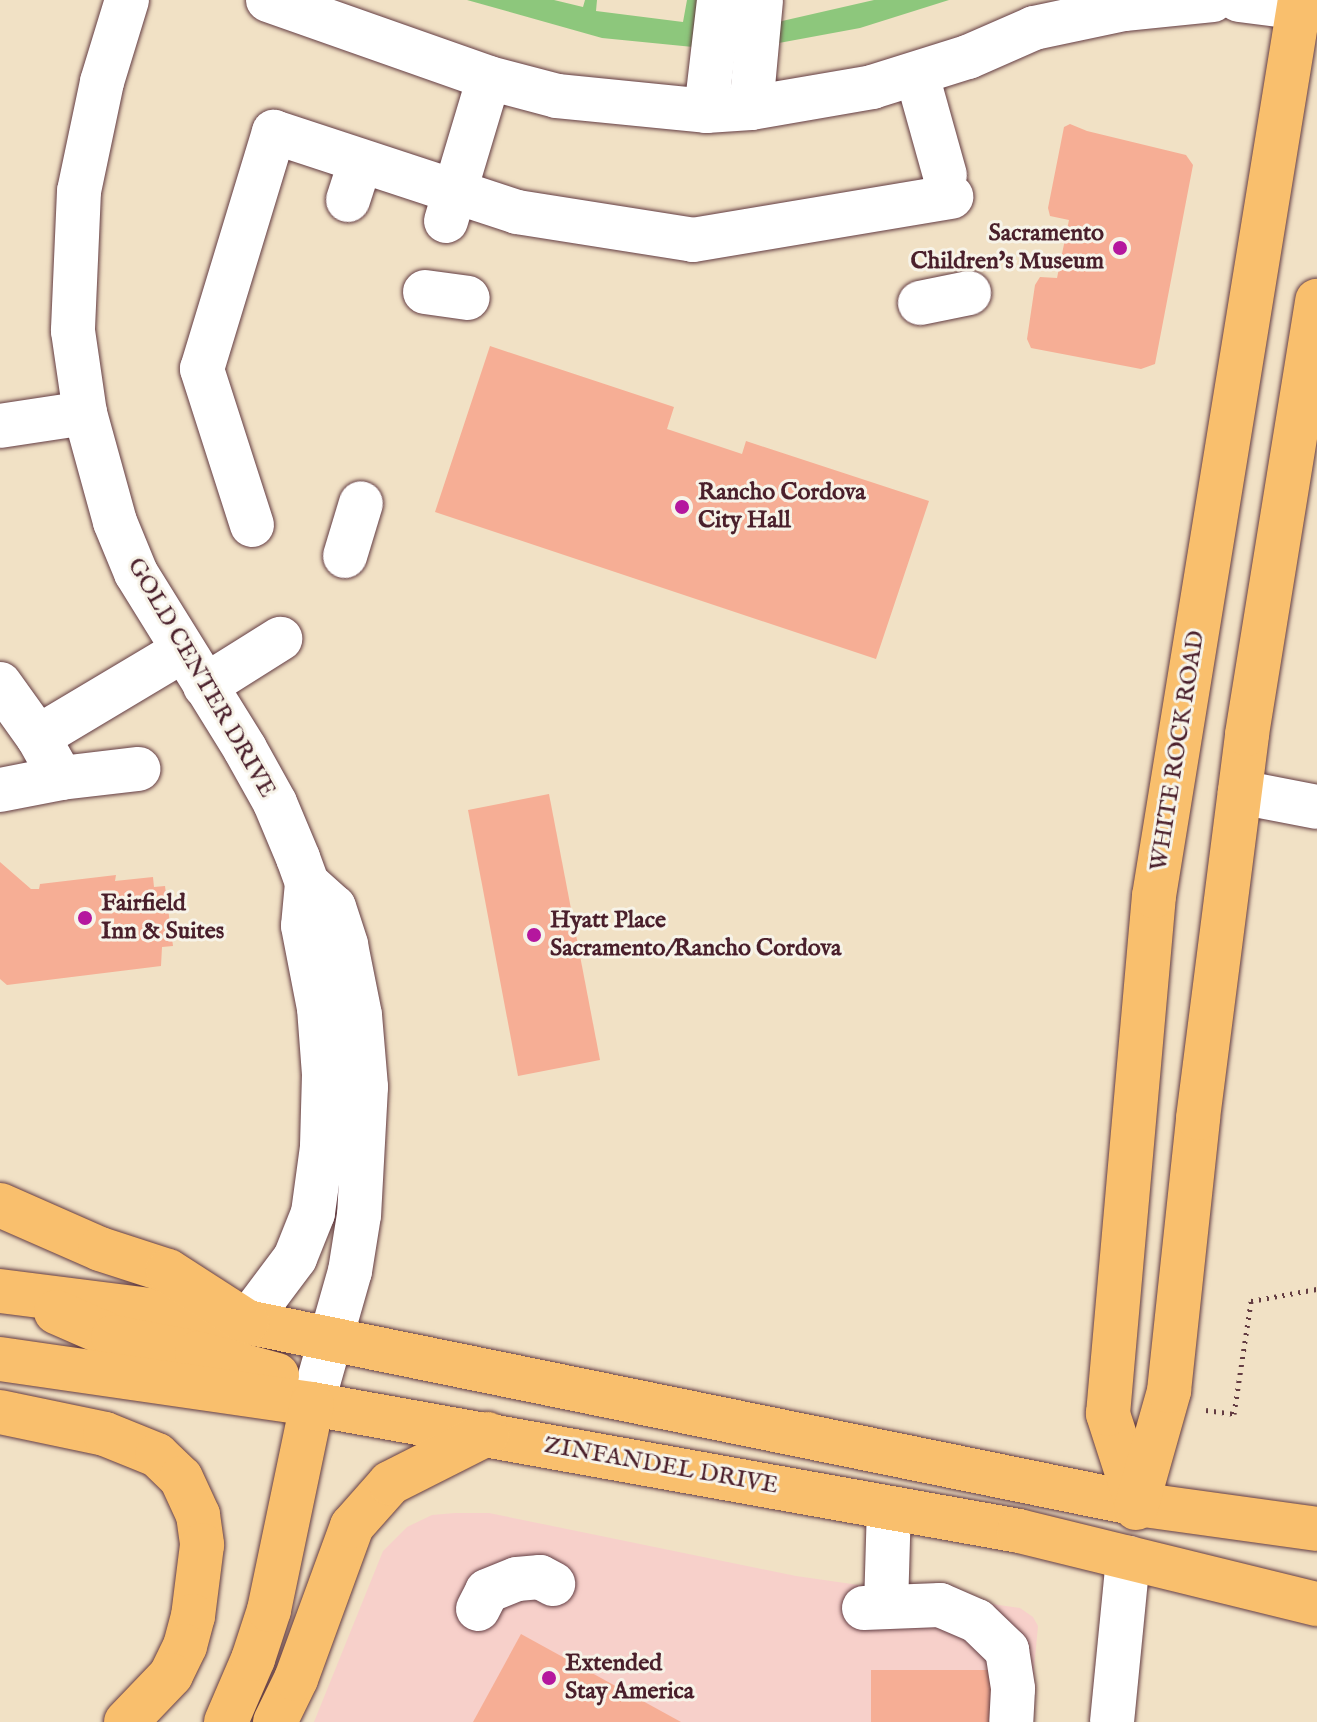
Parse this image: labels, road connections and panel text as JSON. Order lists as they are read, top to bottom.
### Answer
{
  "streets": {
    "main road": ["WHITE ROCK ROAD", "ZINFANDEL DRIVE"],
    "street": ["GOLD CENTER DRIVE"]
  },
  "crossings": [
    ["GOLD CENTER DRIVE", "ZINFANDEL DRIVE"],
    ["WHITE ROCK ROAD", "ZINFANDEL DRIVE"]
  ],
  "places": [
    "Sacramento Children's Museum",
    "Rancho Cordova City Hall",
    "Fairfield Inn & Suites",
    "Hyatt Place Sacramento/Rancho Cordova",
    "Extended Stay America"
  ]
}
